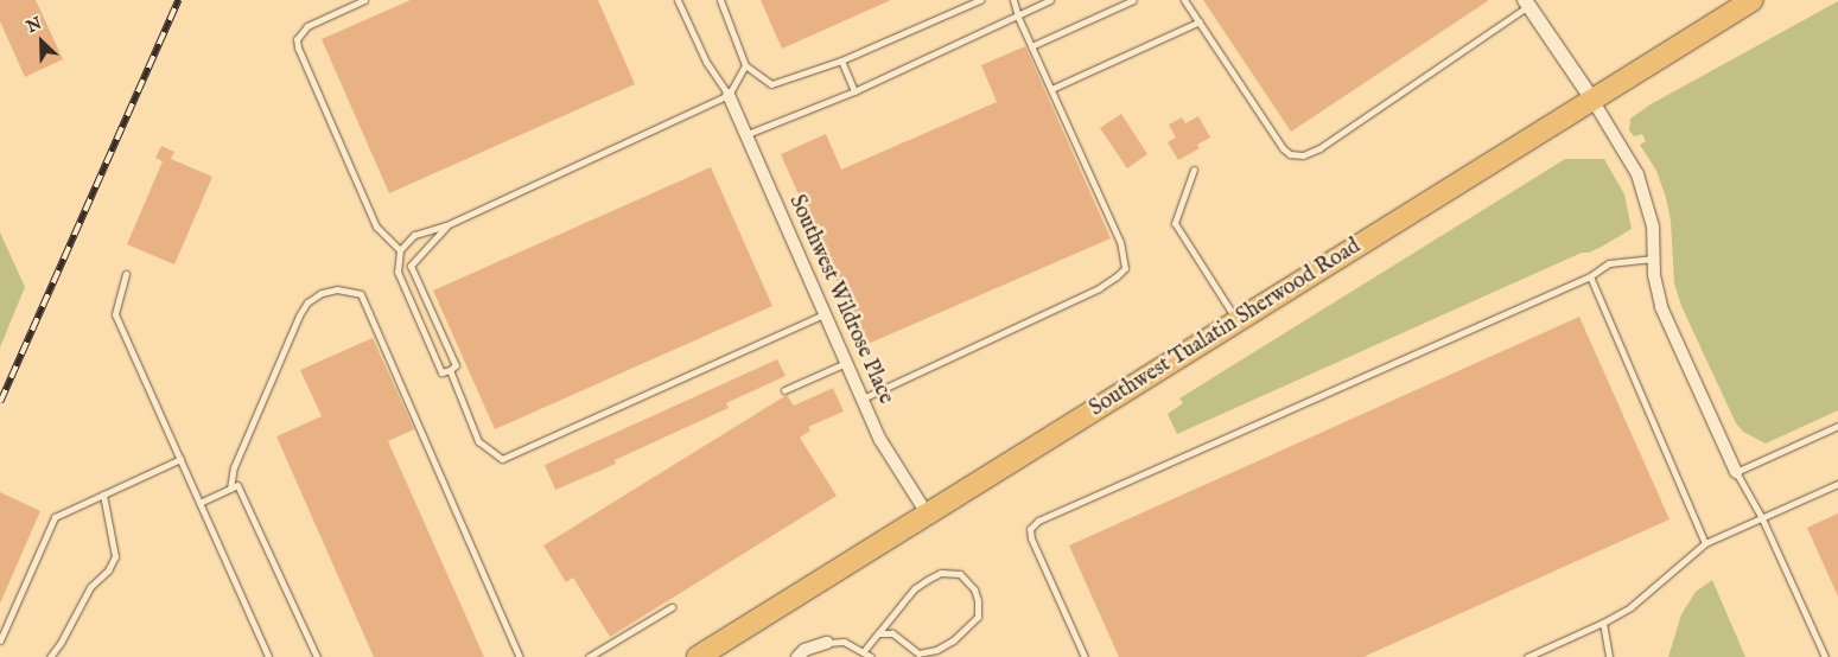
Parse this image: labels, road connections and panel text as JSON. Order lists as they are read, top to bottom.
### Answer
{
  "streets": {
    "highway": ["Southwest Tualatin Sherwood Road"],
    "street": ["Southwest Wildrose Place"]
  },
  "crossings": [
    ["Southwest Wildrose Place", "Southwest Tualatin Sherwood Road"]
  ],
  "north": "top left"
}
